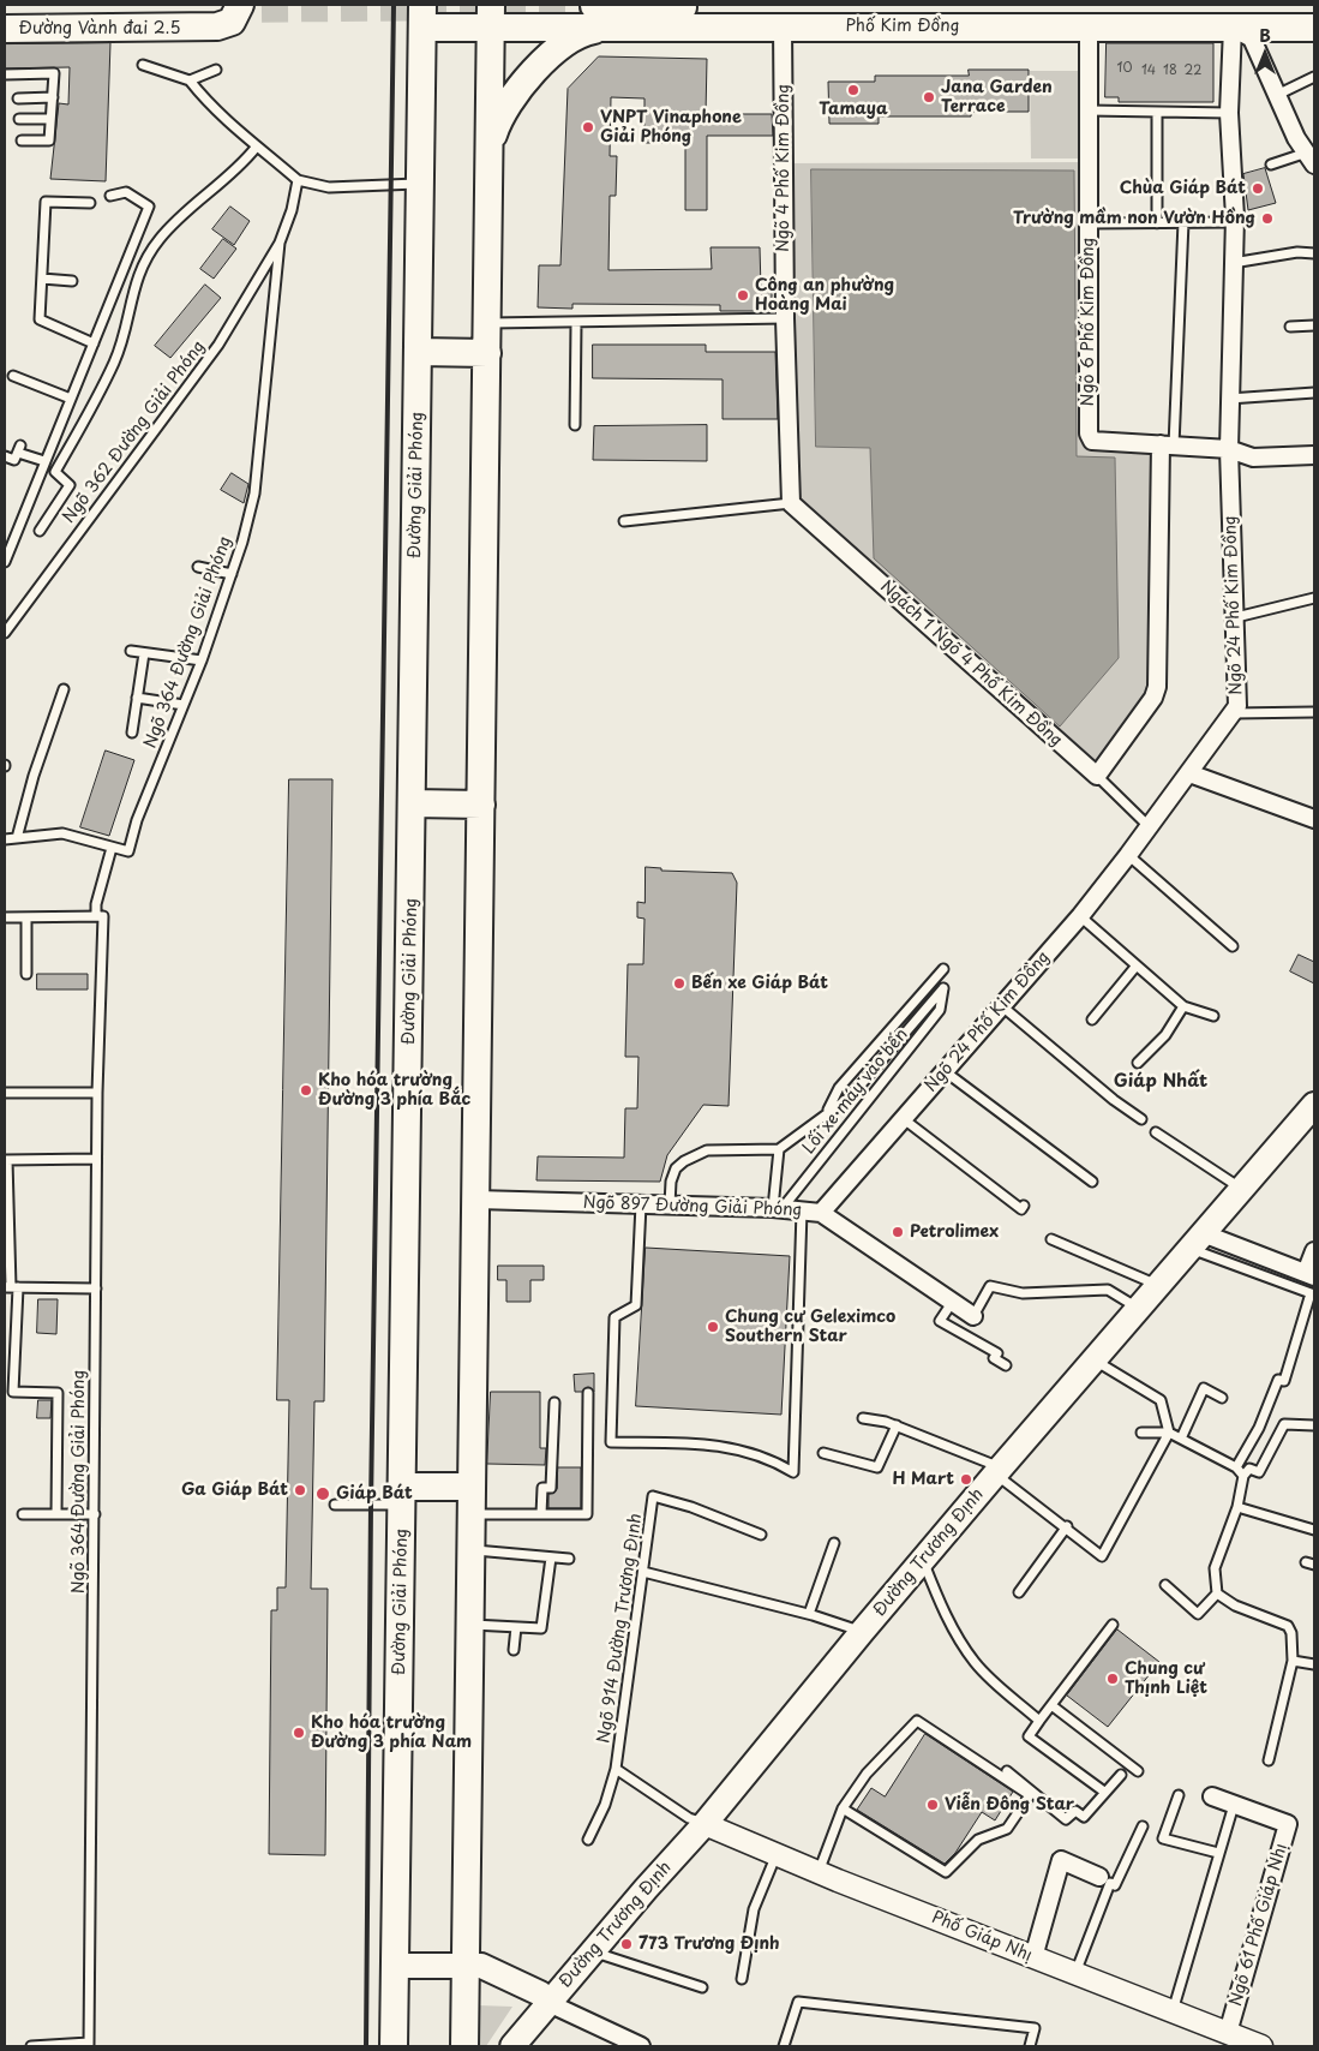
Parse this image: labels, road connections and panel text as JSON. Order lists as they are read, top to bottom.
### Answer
{
  "streets": {
    "main road": [
      "Phố Kim Đồng",
      "Đường Vành đai 2.5",
      "Đường Giải Phóng",
      "Đường Trương Định"
    ],
    "street": [
      "Ngõ 4 Phố Kim Đồng",
      "Ngõ 6 Phố Kim Đồng",
      "Ngõ 24 Phố Kim Đồng",
      "Ngách 1 Ngõ 4 Phố Kim Đồng",
      "Ngõ 897 Đường Giải Phóng",
      "Ngõ 61 Phố Giáp Nhị",
      "Phố Giáp Nhị"
    ],
    "lane": [
      "Ngõ 362 Đường Giải Phóng",
      "Ngõ 364 Đường Giải Phóng",
      "Lối xe máy vào bến",
      "Ngõ 914 Đường Trương Định"
    ]
  },
  "crossings": [
    ["Phố Kim Đồng", "Ngõ 4 Phố Kim Đồng"],
    ["Phố Kim Đồng", "Ngõ 6 Phố Kim Đồng"],
    ["Phố Kim Đồng", "Đường Giải Phóng"],
    ["Phố Kim Đồng", "Ngõ 24 Phố Kim Đồng"],
    ["Ngõ 4 Phố Kim Đồng", "Ngách 1 Ngõ 4 Phố Kim Đồng"],
    ["Ngõ 6 Phố Kim Đồng", "Ngõ 24 Phố Kim Đồng"],
    ["Ngõ 362 Đường Giải Phóng", "Ngõ 364 Đường Giải Phóng"],
    ["Đường Giải Phóng", "Đường Trương Định"],
    ["Ngõ 24 Phố Kim Đồng", "Ngách 1 Ngõ 4 Phố Kim Đồng"],
    ["Ngõ 24 Phố Kim Đồng", "Ngõ 897 Đường Giải Phóng"],
    ["Lối xe máy vào bến", "Ngõ 897 Đường Giải Phóng"],
    ["Đường Trương Định", "Ngõ 914 Đường Trương Định"],
    ["Đường Trương Định", "Phố Giáp Nhị"],
    ["Ngõ 914 Đường Trương Định", "Phố Giáp Nhị"],
    ["Ngõ 61 Phố Giáp Nhị", "Phố Giáp Nhị"]
  ],
  "districts": ["Giáp Nhất"],
  "places": [
    "Tamaya",
    "Jana Garden Terrace",
    "VNPT Vinaphone Giải Phóng",
    "Chùa Giáp Bát",
    "Trường mầm non Vườn Hồng",
    "Công an phường Hoàng Mai",
    "Bến xe Giáp Bát",
    "Kho hóa trường Đường 3 phía Bắc",
    "Petrolimex",
    "Chung cư Geleximco Southern Star",
    "H Mart",
    "Ga Giáp Bát",
    "Giáp Bát",
    "Chung cư Thịnh Liệt",
    "Kho hóa trường Đường 3 phía Nam",
    "Viễn Đông Star",
    "773 Trương Định"
  ],
  "house_numbers": [
    "10",
    "14",
    "18",
    "22"
  ],
  "north": "top"
}
